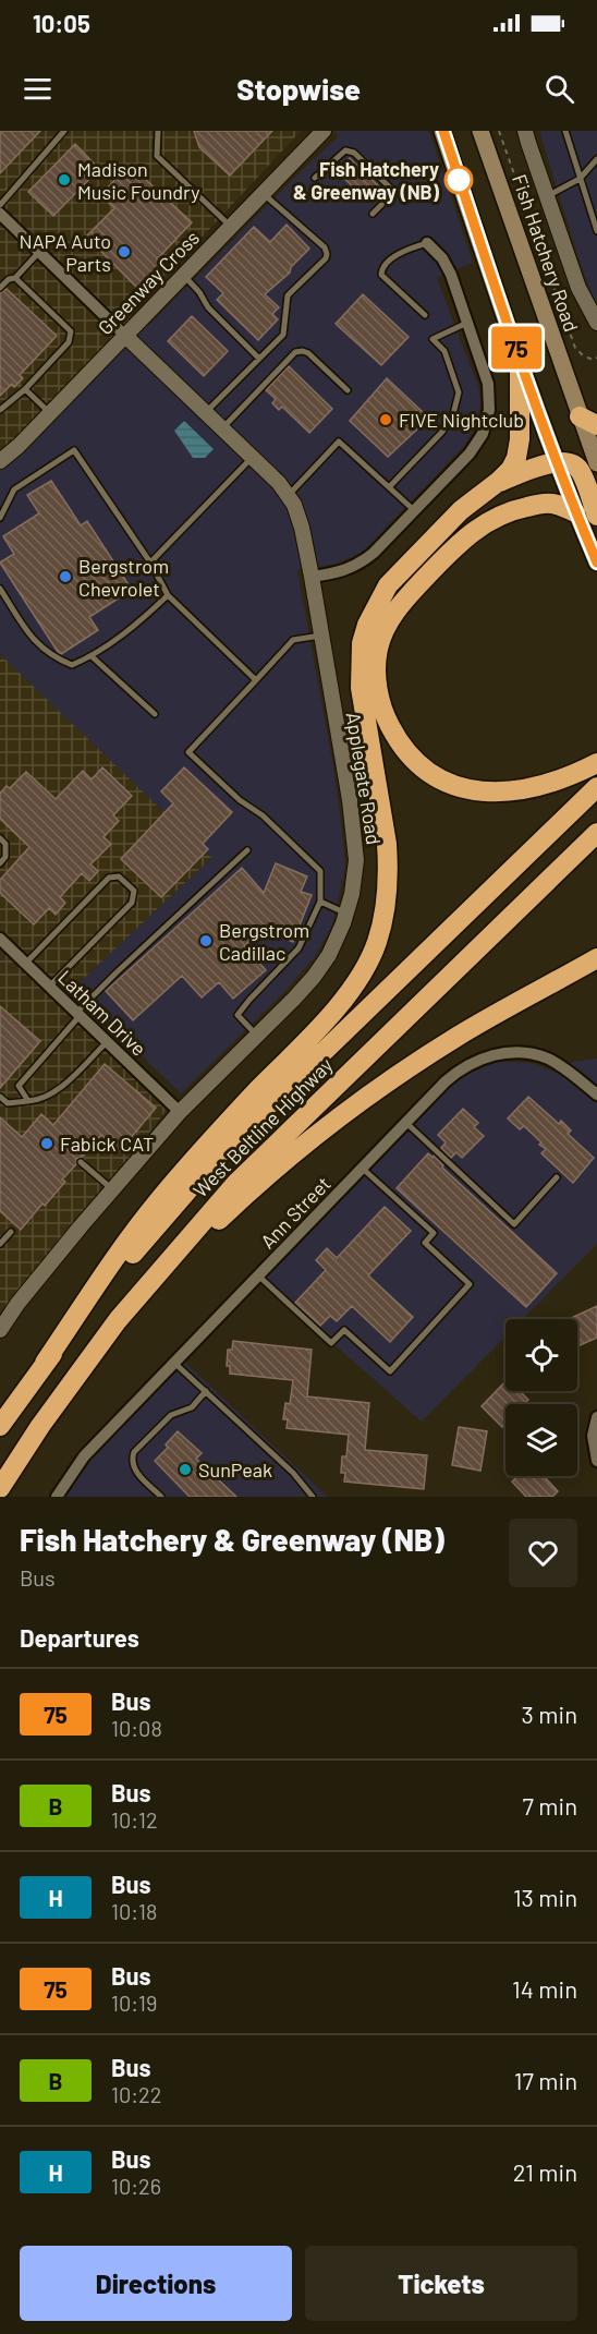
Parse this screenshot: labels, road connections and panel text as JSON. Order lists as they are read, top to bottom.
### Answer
{
  "streets": {
    "highway": ["West Beltline Highway"],
    "main road": ["Fish Hatchery Road"],
    "street": [
      "Greenway Cross",
      "Applegate Road",
      "Latham Drive",
      "Ann Street"
    ]
  },
  "crossings": [
    ["Greenway Cross", "Applegate Road"],
    ["Applegate Road", "Latham Drive"]
  ],
  "places": [
    "Madison Music Foundry",
    "Fish Hatchery & Greenway (NB)",
    "NAPA Auto Parts",
    "FIVE Nightclub",
    "Bergstrom Chevrolet",
    "Bergstrom Cadillac",
    "Fabick CAT",
    "SunPeak"
  ],
  "lines": ["bus line 75"],
  "page": {
    "status": "10:05",
    "header": "Stopwise",
    "on_map": "75",
    "heading": [
      ["Fish Hatchery & Greenway (NB)", "Bus"],
      "Departures"
    ],
    "list": [
      {
        "mark": "75",
        "name": "Bus",
        "note": "10:08",
        "value": "3 min"
      },
      {
        "mark": "B",
        "name": "Bus",
        "note": "10:12",
        "value": "7 min"
      },
      {
        "mark": "H",
        "name": "Bus",
        "note": "10:18",
        "value": "13 min"
      },
      {
        "mark": "75",
        "name": "Bus",
        "note": "10:19",
        "value": "14 min"
      },
      {
        "mark": "B",
        "name": "Bus",
        "note": "10:22",
        "value": "17 min"
      },
      {
        "mark": "H",
        "name": "Bus",
        "note": "10:26",
        "value": "21 min"
      }
    ],
    "buttons": ["Directions", "Tickets"]
  }
}
